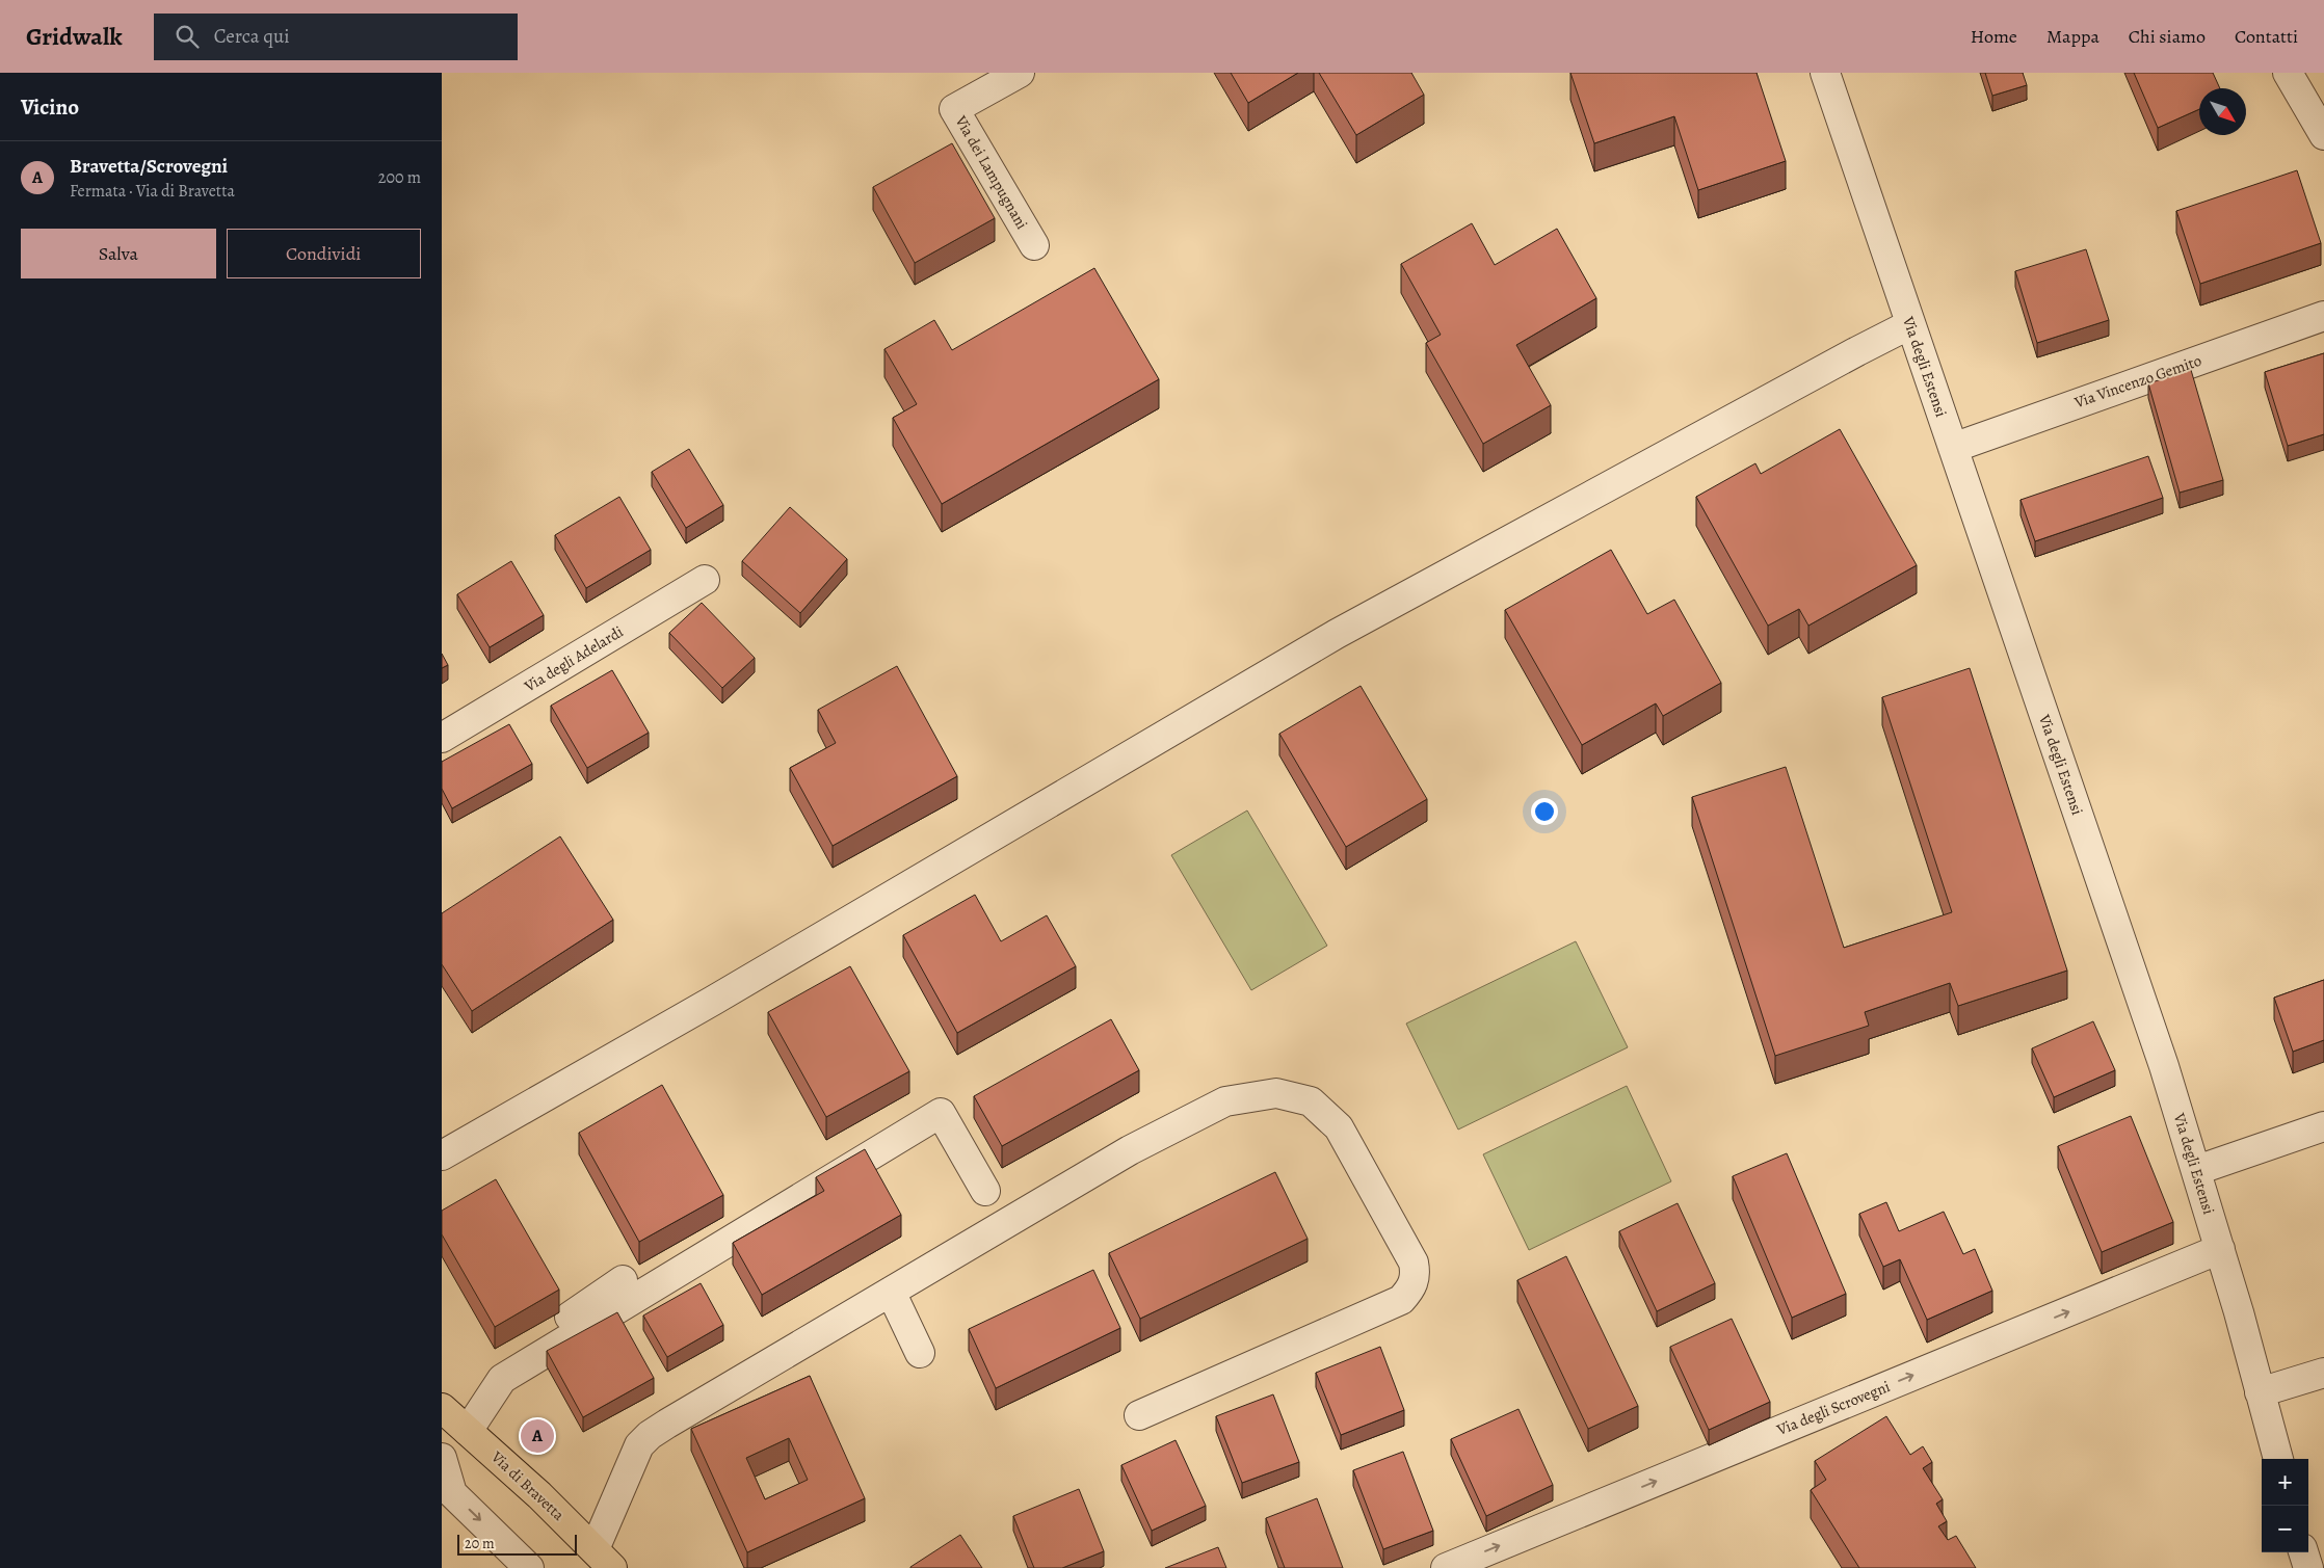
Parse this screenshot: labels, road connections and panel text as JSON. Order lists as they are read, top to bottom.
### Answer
{
  "streets": {
    "main road": ["Via di Bravetta"],
    "street": [
      "Via dei Lampugnani",
      "Via degli Estensi",
      "Via Vincenzo Gemito",
      "Via degli Adelardi",
      "Via degli Scrovegni"
    ]
  },
  "crossings": [
    ["Via degli Estensi", "Via Vincenzo Gemito"],
    ["Via degli Estensi", "Via degli Scrovegni"]
  ],
  "one_way": ["Via degli Scrovegni"],
  "scale_bar": "20 m",
  "north": "bottom right",
  "page": {
    "header": "Gridwalk",
    "search": "Cerca qui",
    "nav": [
      "Home",
      "Mappa",
      "Chi siamo",
      "Contatti"
    ],
    "heading": "Vicino",
    "list": [
      {
        "mark": "A",
        "name": "Bravetta/Scrovegni",
        "note": "Fermata · Via di Bravetta",
        "value": "200 m"
      }
    ],
    "buttons": ["Salva", "Condividi"],
    "pins": "A",
    "map_buttons": ["+", "−"],
    "scale": "20 m"
  }
}
